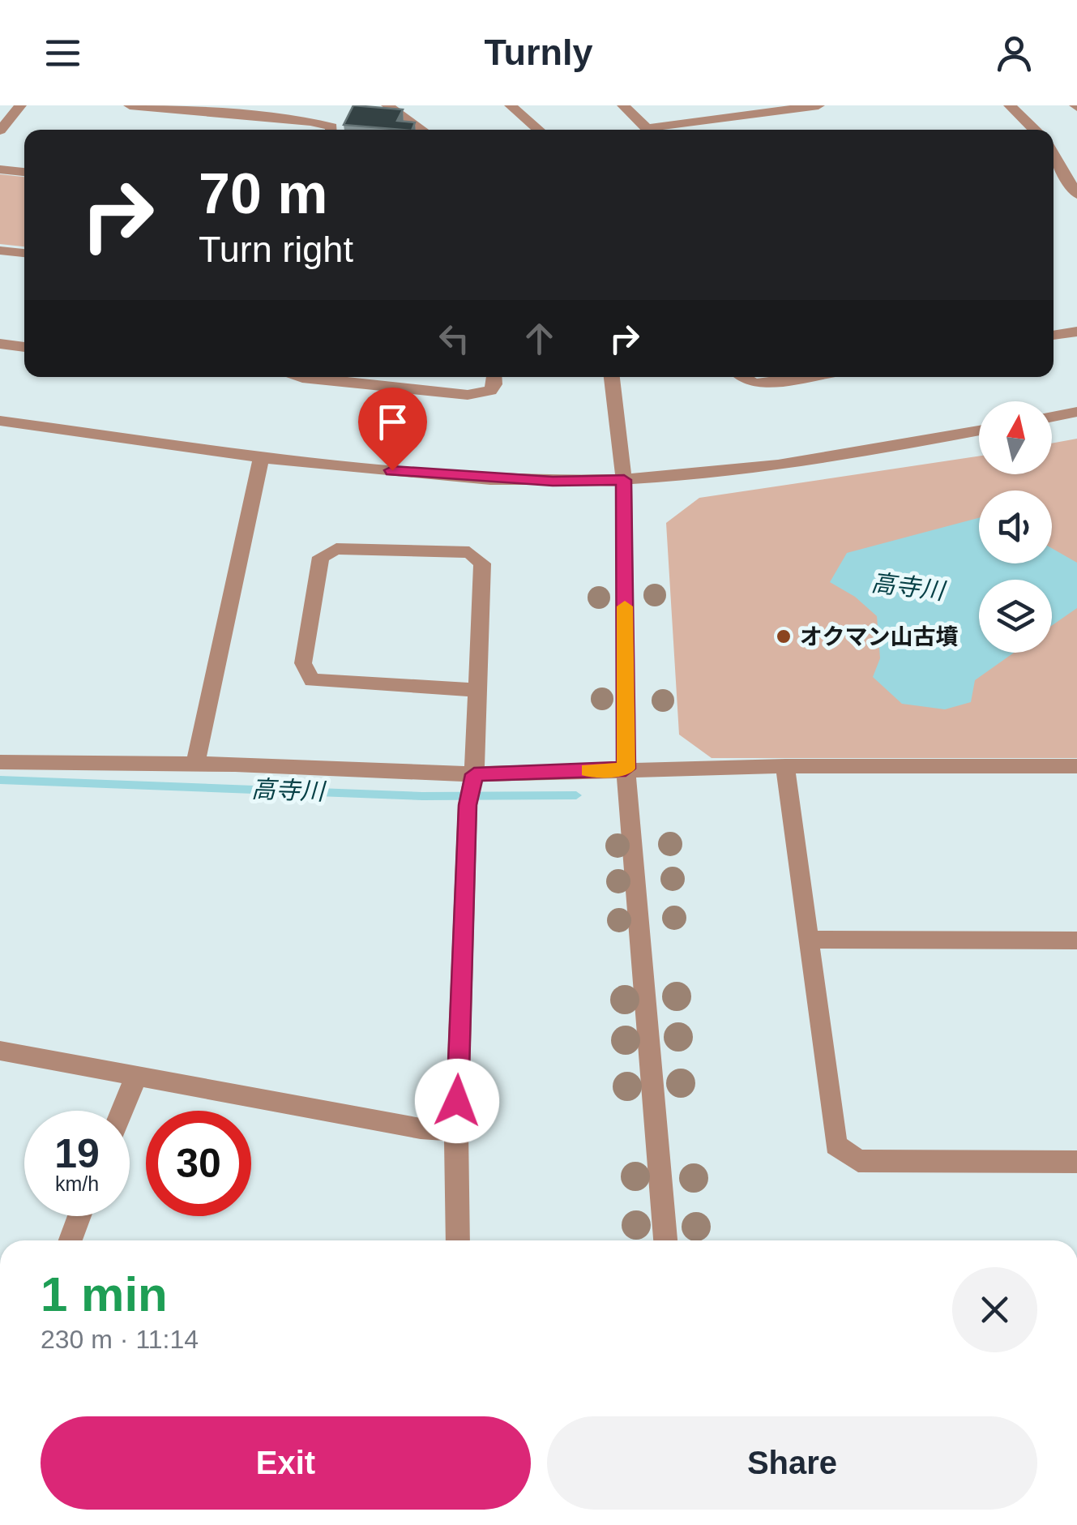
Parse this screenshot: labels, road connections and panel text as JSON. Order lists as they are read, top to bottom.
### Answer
{
  "water": ["高寺川"],
  "places": ["オクマン山古墳"],
  "north": "top",
  "page": {
    "header": "Turnly",
    "turn": ["70 m", "Turn right"],
    "speed": "19 km/h",
    "limit": "30",
    "heading": ["1 min", "230 m · 11:14"],
    "buttons": ["Exit", "Share"]
  }
}
